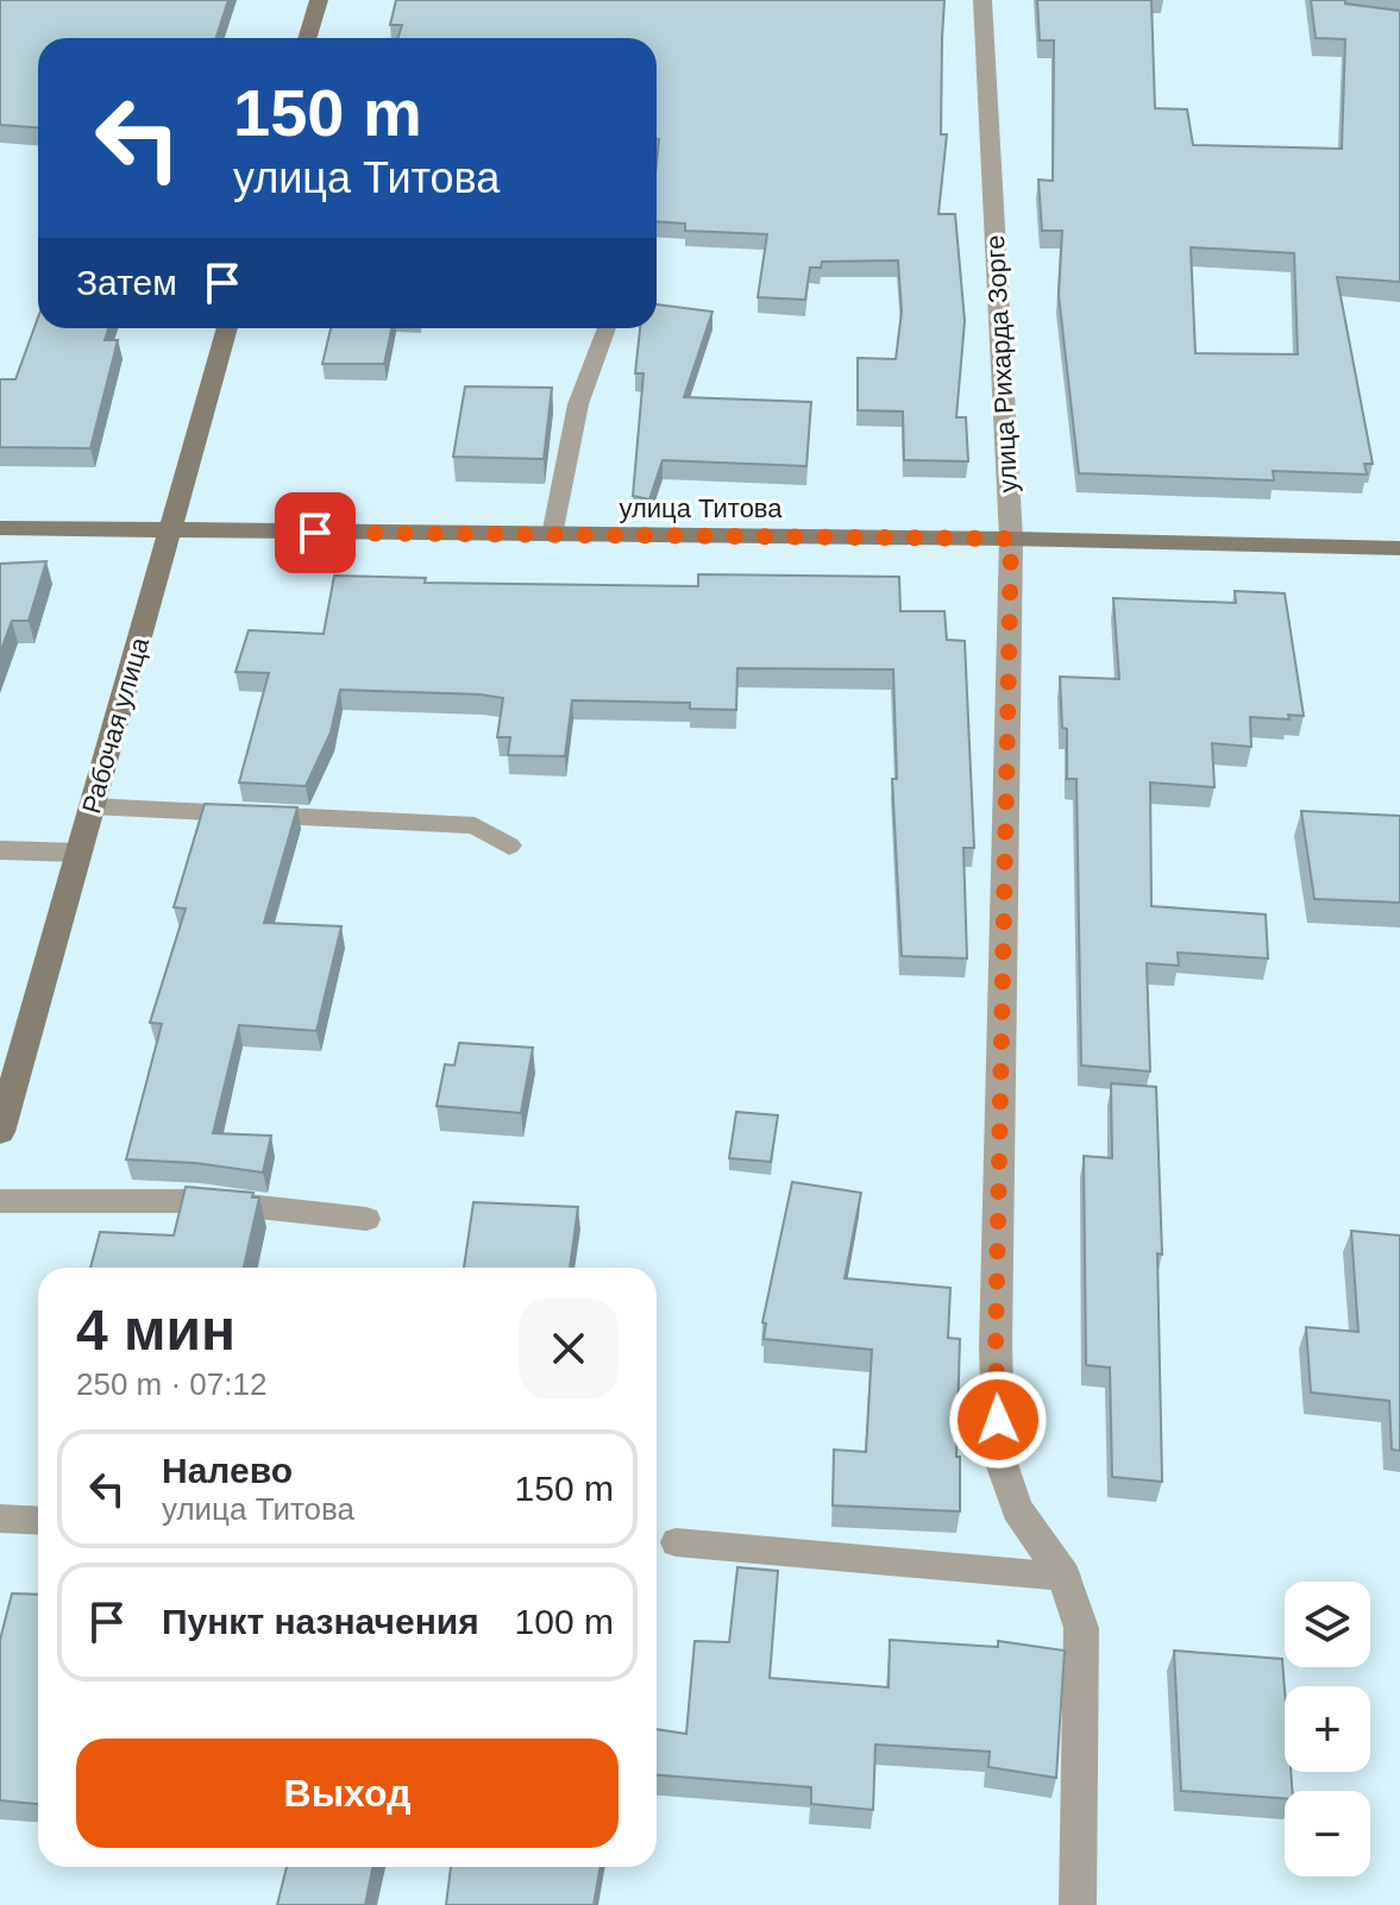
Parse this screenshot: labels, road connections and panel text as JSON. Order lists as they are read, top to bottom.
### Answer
{
  "streets": {
    "main road": ["улица Титова", "Рабочая улица"],
    "street": ["улица Рихарда Зорге"]
  },
  "crossings": [
    ["улица Рихарда Зорге", "улица Титова"],
    ["улица Титова", "Рабочая улица"]
  ],
  "page": {
    "turn": ["150 m", "улица Титова"],
    "then": "Затем",
    "heading": ["4 мин", "250 m · 07:12"],
    "list": [
      {
        "name": "Налево",
        "note": "улица Титова",
        "value": "150 m"
      },
      {
        "name": "Пункт назначения",
        "value": "100 m"
      }
    ],
    "map_buttons": ["+", "−"],
    "buttons": "Выход"
  }
}
